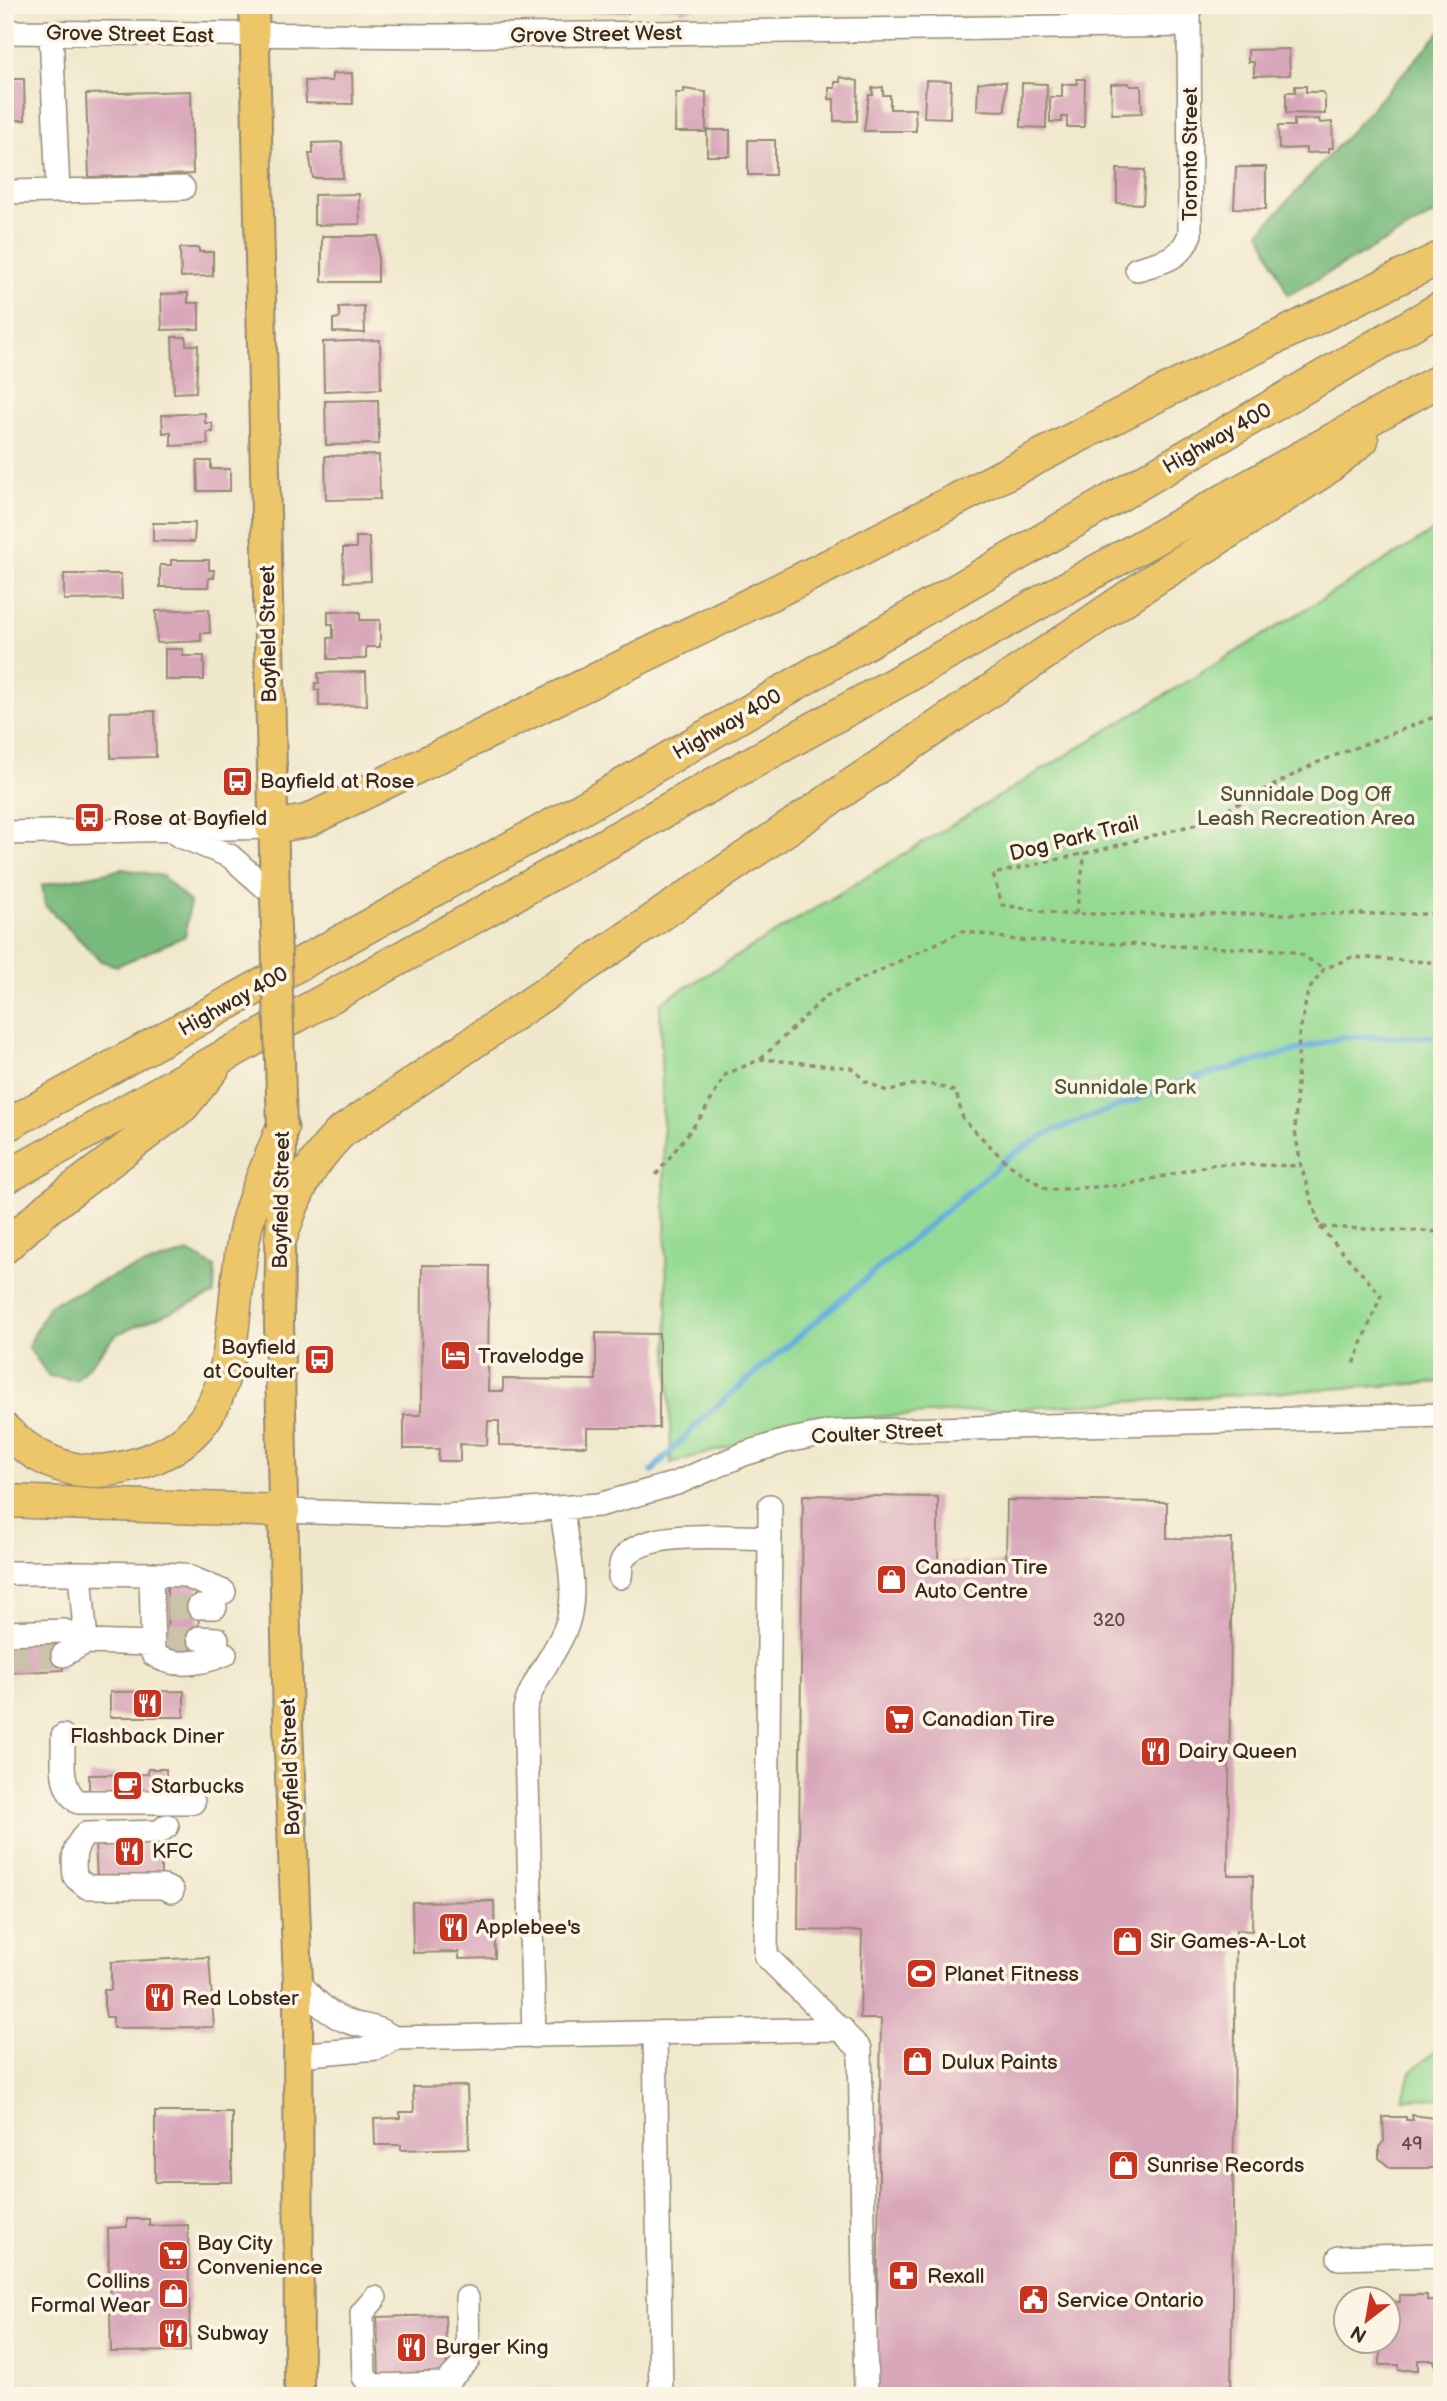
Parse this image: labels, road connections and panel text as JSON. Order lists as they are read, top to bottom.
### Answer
{
  "streets": {
    "highway": ["Highway 400"],
    "main road": ["Bayfield Street"],
    "street": [
      "Grove Street East",
      "Grove Street West",
      "Toronto Street",
      "Coulter Street"
    ],
    "path": ["Dog Park Trail"]
  },
  "crossings": [
    ["Grove Street East", "Grove Street West"],
    ["Grove Street East", "Bayfield Street"],
    ["Grove Street West", "Toronto Street"],
    ["Grove Street West", "Bayfield Street"],
    ["Bayfield Street", "Coulter Street"]
  ],
  "parks": ["Sunnidale Dog Off Leash Recreation Area", "Sunnidale Park"],
  "places": {
    "bus stop": ["Bayfield at Rose", "Rose at Bayfield", "Bayfield at Coulter"],
    "hotel": ["Travelodge"],
    "shop": [
      "Canadian Tire Auto Centre",
      "Sir Games-A-Lot",
      "Dulux Paints",
      "Sunrise Records",
      "Collins Formal Wear"
    ],
    "restaurant": [
      "Flashback Diner",
      "Dairy Queen",
      "KFC",
      "Applebee's",
      "Red Lobster",
      "Subway",
      "Burger King"
    ],
    "supermarket": ["Canadian Tire", "Bay City Convenience"],
    "cafe": ["Starbucks"],
    "sports": ["Planet Fitness"],
    "pharmacy": ["Rexall"],
    "public building": ["Service Ontario"]
  },
  "house_numbers": ["320", "49"],
  "north": "bottom left"
}
